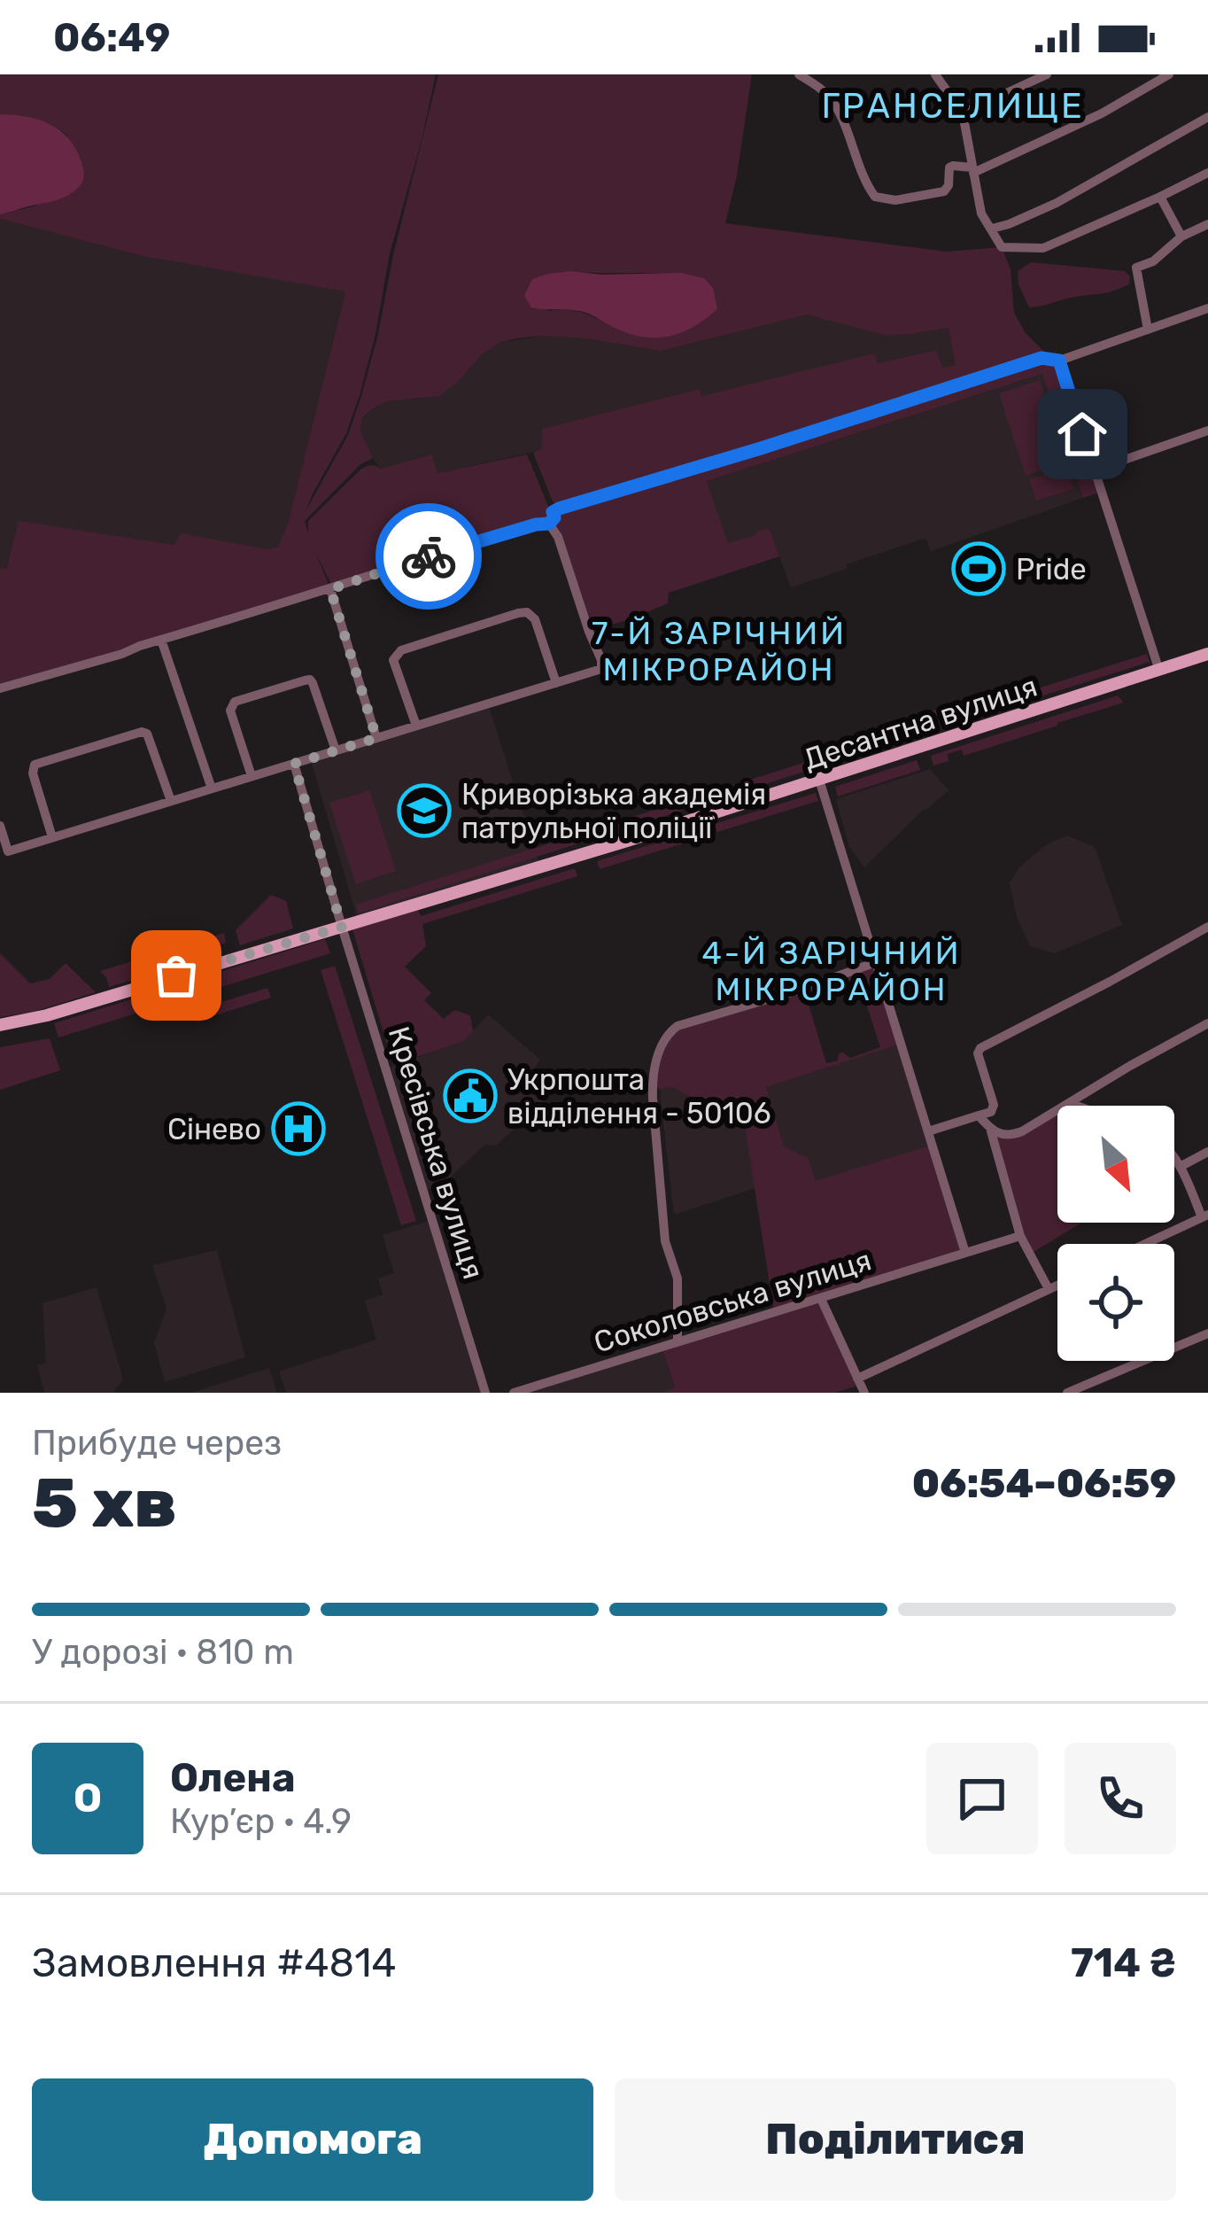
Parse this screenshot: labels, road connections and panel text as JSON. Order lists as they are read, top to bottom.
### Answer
{
  "streets": {
    "main road": ["Десантна вулиця"],
    "street": ["Кресівська вулиця", "Соколовська вулиця"]
  },
  "crossings": [
    ["Десантна вулиця", "Кресівська вулиця"]
  ],
  "districts": ["ГРАНСЕЛИЩЕ", "7-Й ЗАРІЧНИЙ МІКРОРАЙОН", "4-Й ЗАРІЧНИЙ МІКРОРАЙОН"],
  "places": {
    "sports": ["Pride"],
    "school or university": ["Криворізька академія патрульної поліції"],
    "public building": ["Укрпошта відділення - 50106"],
    "hospital": ["Сінево"]
  },
  "north": "bottom right",
  "page": {
    "status": "06:49",
    "heading": ["5 хв", "Прибуде через", "06:54–06:59"],
    "panel": [
      "Олена",
      "Кур’єр · 4.9",
      "Замовлення #4814",
      "714 ₴"
    ],
    "bar": "У дорозі · 810 m",
    "round": "О",
    "buttons": ["Допомога", "Поділитися"]
  }
}
